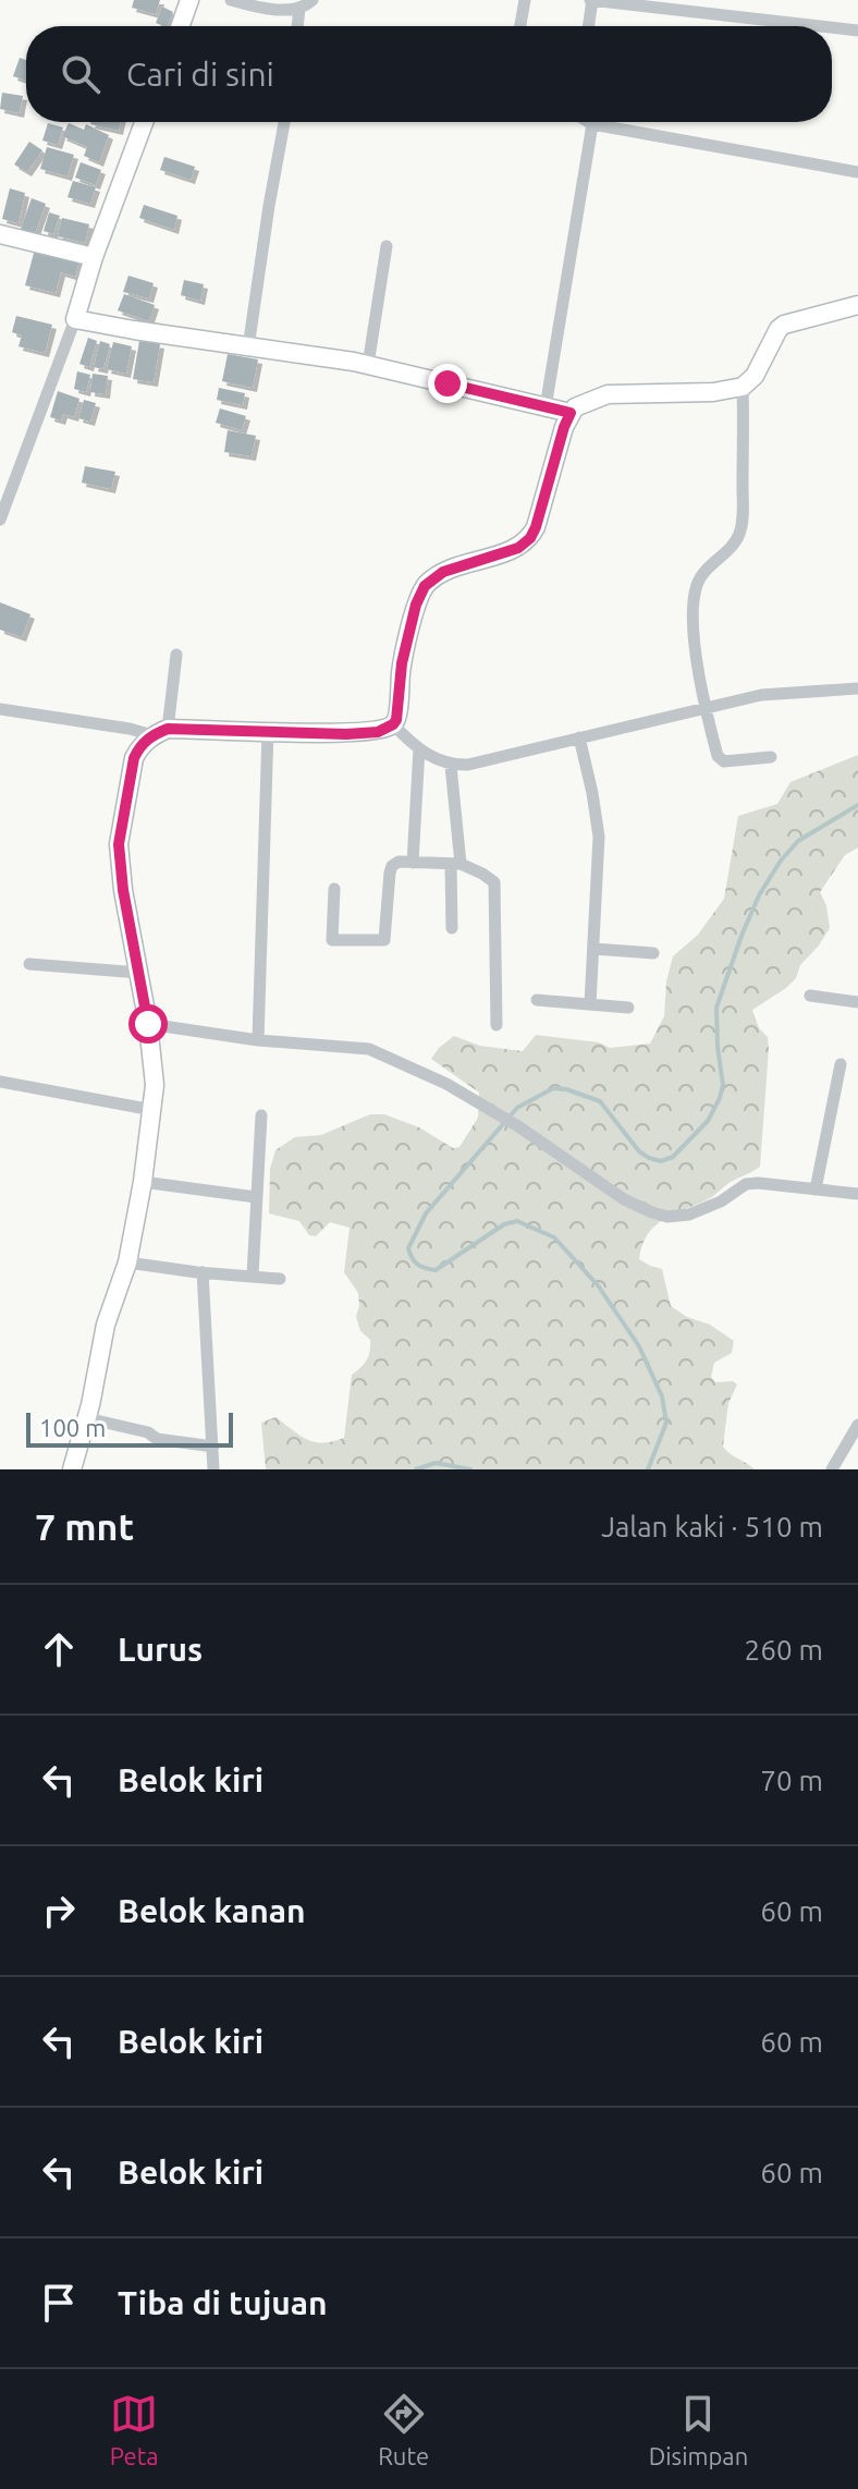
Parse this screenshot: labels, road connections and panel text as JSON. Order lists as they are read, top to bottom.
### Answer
{
  "scale_bar": "100 m",
  "page": {
    "search": "Cari di sini",
    "scale": "100 m",
    "heading": ["7 mnt", "Jalan kaki · 510 m"],
    "list": [
      ["Lurus", "260 m"],
      ["Belok kiri", "70 m"],
      ["Belok kanan", "60 m"],
      ["Belok kiri", "60 m"],
      ["Belok kiri", "60 m"],
      "Tiba di tujuan"
    ],
    "nav": ["Peta", "Rute", "Disimpan"]
  }
}
